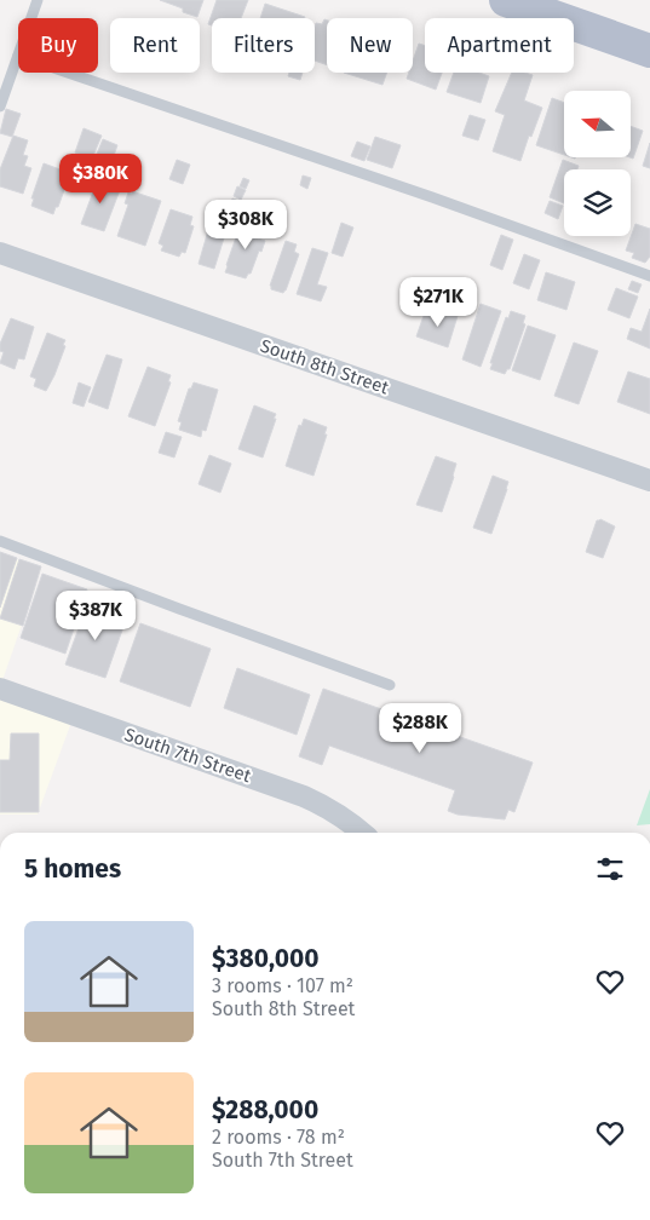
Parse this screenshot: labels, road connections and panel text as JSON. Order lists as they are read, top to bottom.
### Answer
{
  "streets": {
    "street": ["South 8th Street", "South 7th Street"]
  },
  "north": "left",
  "page": {
    "chip": [
      "Buy",
      "Rent",
      "Filters",
      "New",
      "Apartment"
    ],
    "price": [
      "$380K",
      "$308K",
      "$271K",
      "$387K",
      "$288K"
    ],
    "heading": "5 homes",
    "list": [
      {
        "name": "$380,000",
        "note": "3 rooms · 107 m² · South 8th Street"
      },
      {
        "name": "$288,000",
        "note": "2 rooms · 78 m² · South 7th Street"
      }
    ]
  }
}
